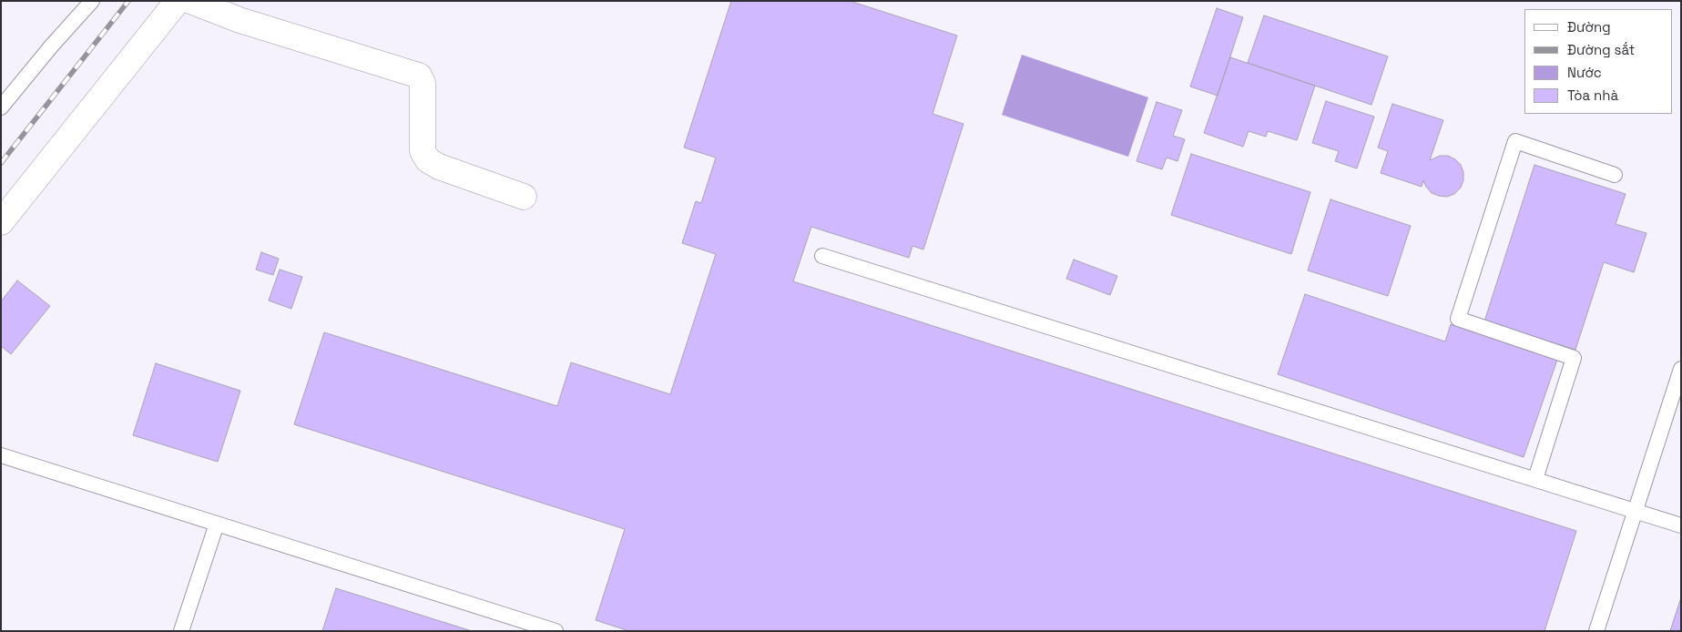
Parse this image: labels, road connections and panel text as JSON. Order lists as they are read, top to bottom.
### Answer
{
  "legend": [
    "Đường",
    "Đường sắt",
    "Nước",
    "Tòa nhà"
  ]
}
